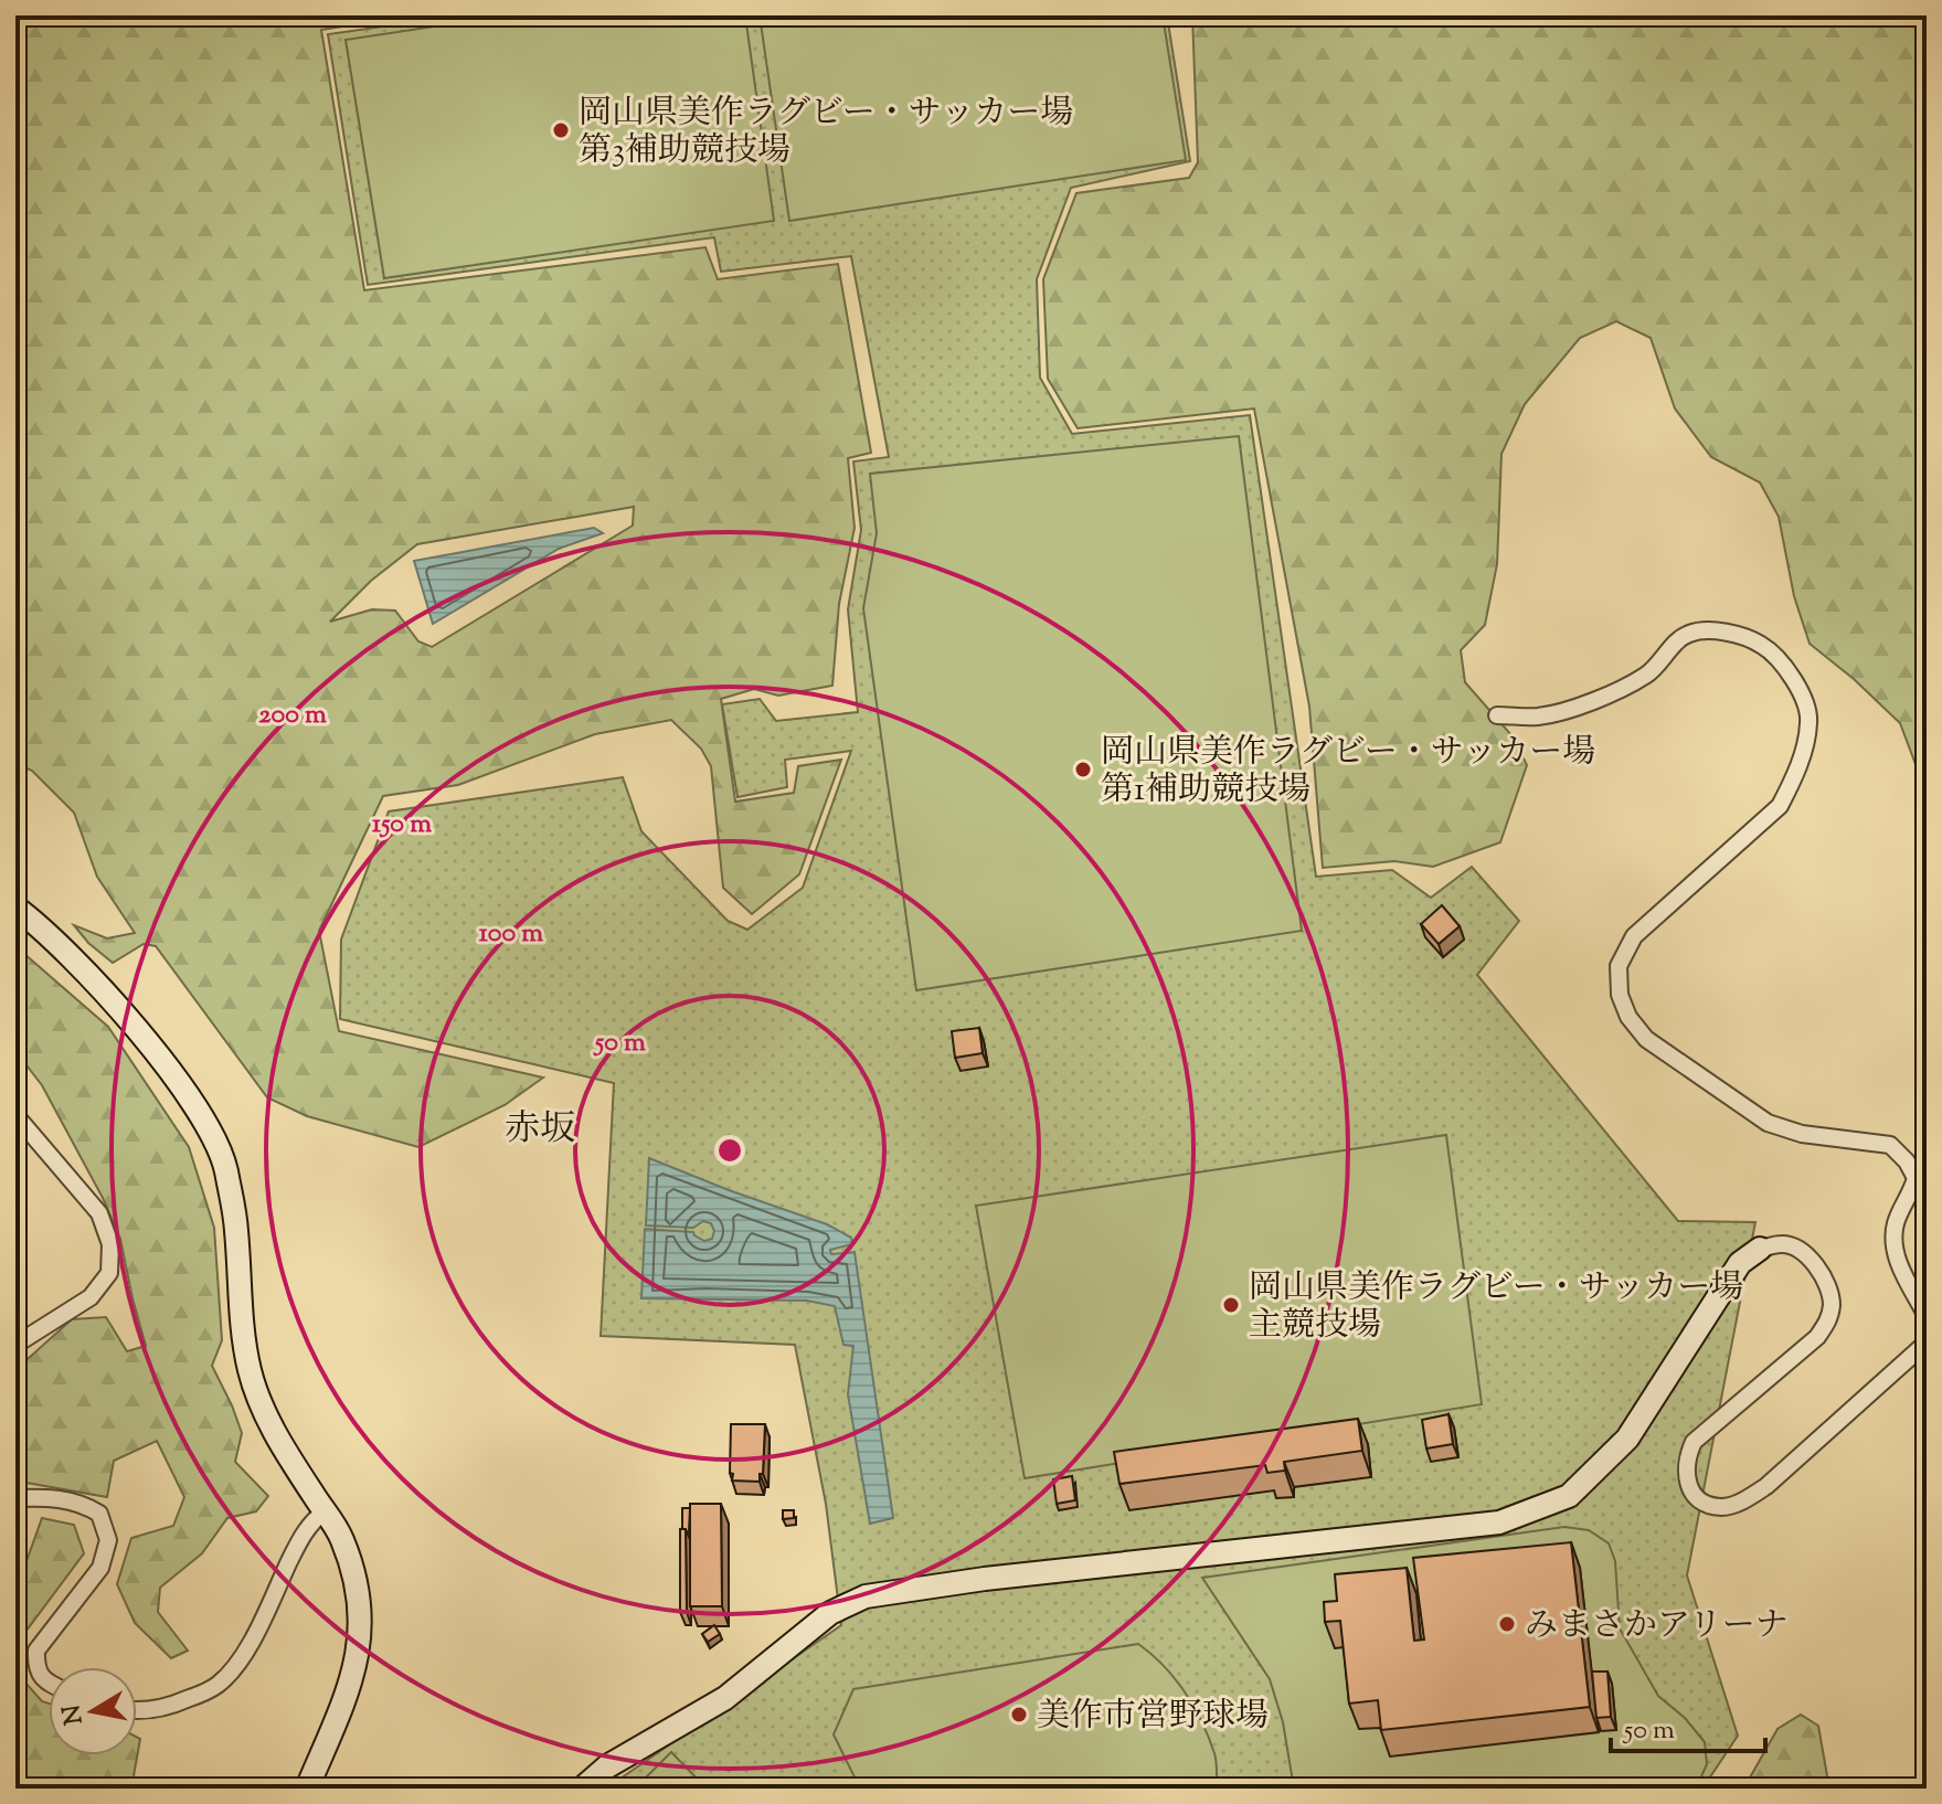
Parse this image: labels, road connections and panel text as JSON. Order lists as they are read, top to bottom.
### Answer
{
  "districts": ["赤坂"],
  "places": [
    "岡山県美作ラグビー・サッカー場 第3補助競技場",
    "岡山県美作ラグビー・サッカー場 第1補助競技場",
    "岡山県美作ラグビー・サッカー場 主競技場",
    "みまさかアリーナ",
    "美作市営野球場"
  ],
  "scale_bar": "50 m",
  "north": "left",
  "rings": [
    "200 m",
    "150 m",
    "100 m",
    "50 m"
  ]
}
